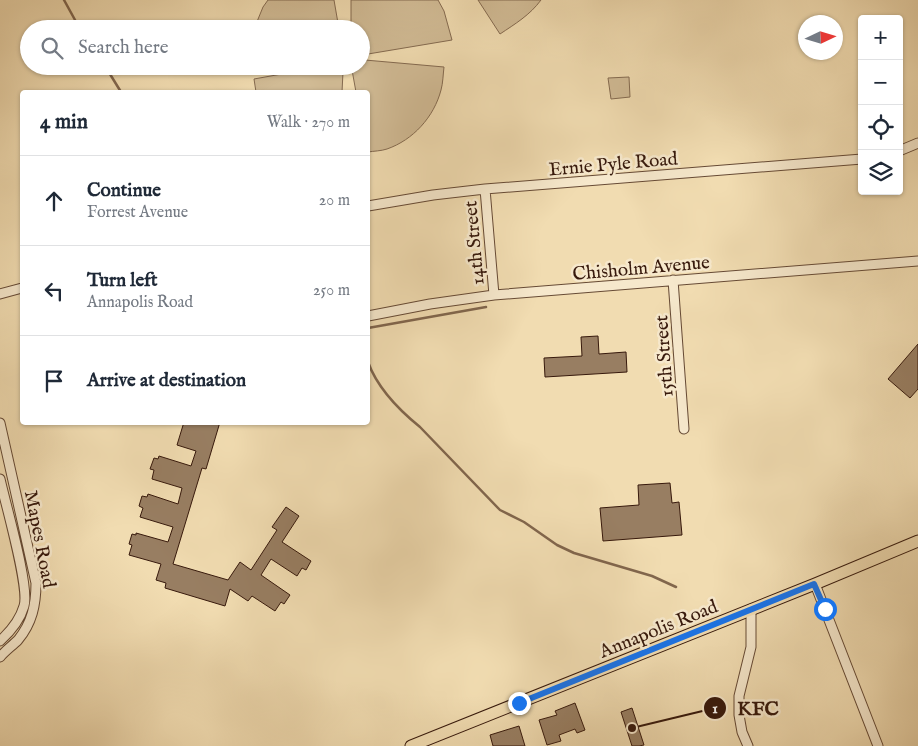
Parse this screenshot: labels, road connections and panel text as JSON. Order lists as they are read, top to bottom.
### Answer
{
  "streets": {
    "main road": ["Annapolis Road"],
    "street": [
      "Ernie Pyle Road",
      "14th Street",
      "Chisholm Avenue",
      "15th Street",
      "Mapes Road"
    ]
  },
  "crossings": [
    ["Ernie Pyle Road", "14th Street"],
    ["14th Street", "Chisholm Avenue"],
    ["Chisholm Avenue", "15th Street"]
  ],
  "places": ["KFC"],
  "north": "right",
  "page": {
    "map_buttons": ["+", "−"],
    "search": "Search here",
    "heading": ["4 min", "Walk · 270 m"],
    "list": [
      ["Continue", "Forrest Avenue", "20 m"],
      ["Turn left", "Annapolis Road", "250 m"],
      "Arrive at destination"
    ]
  }
}
